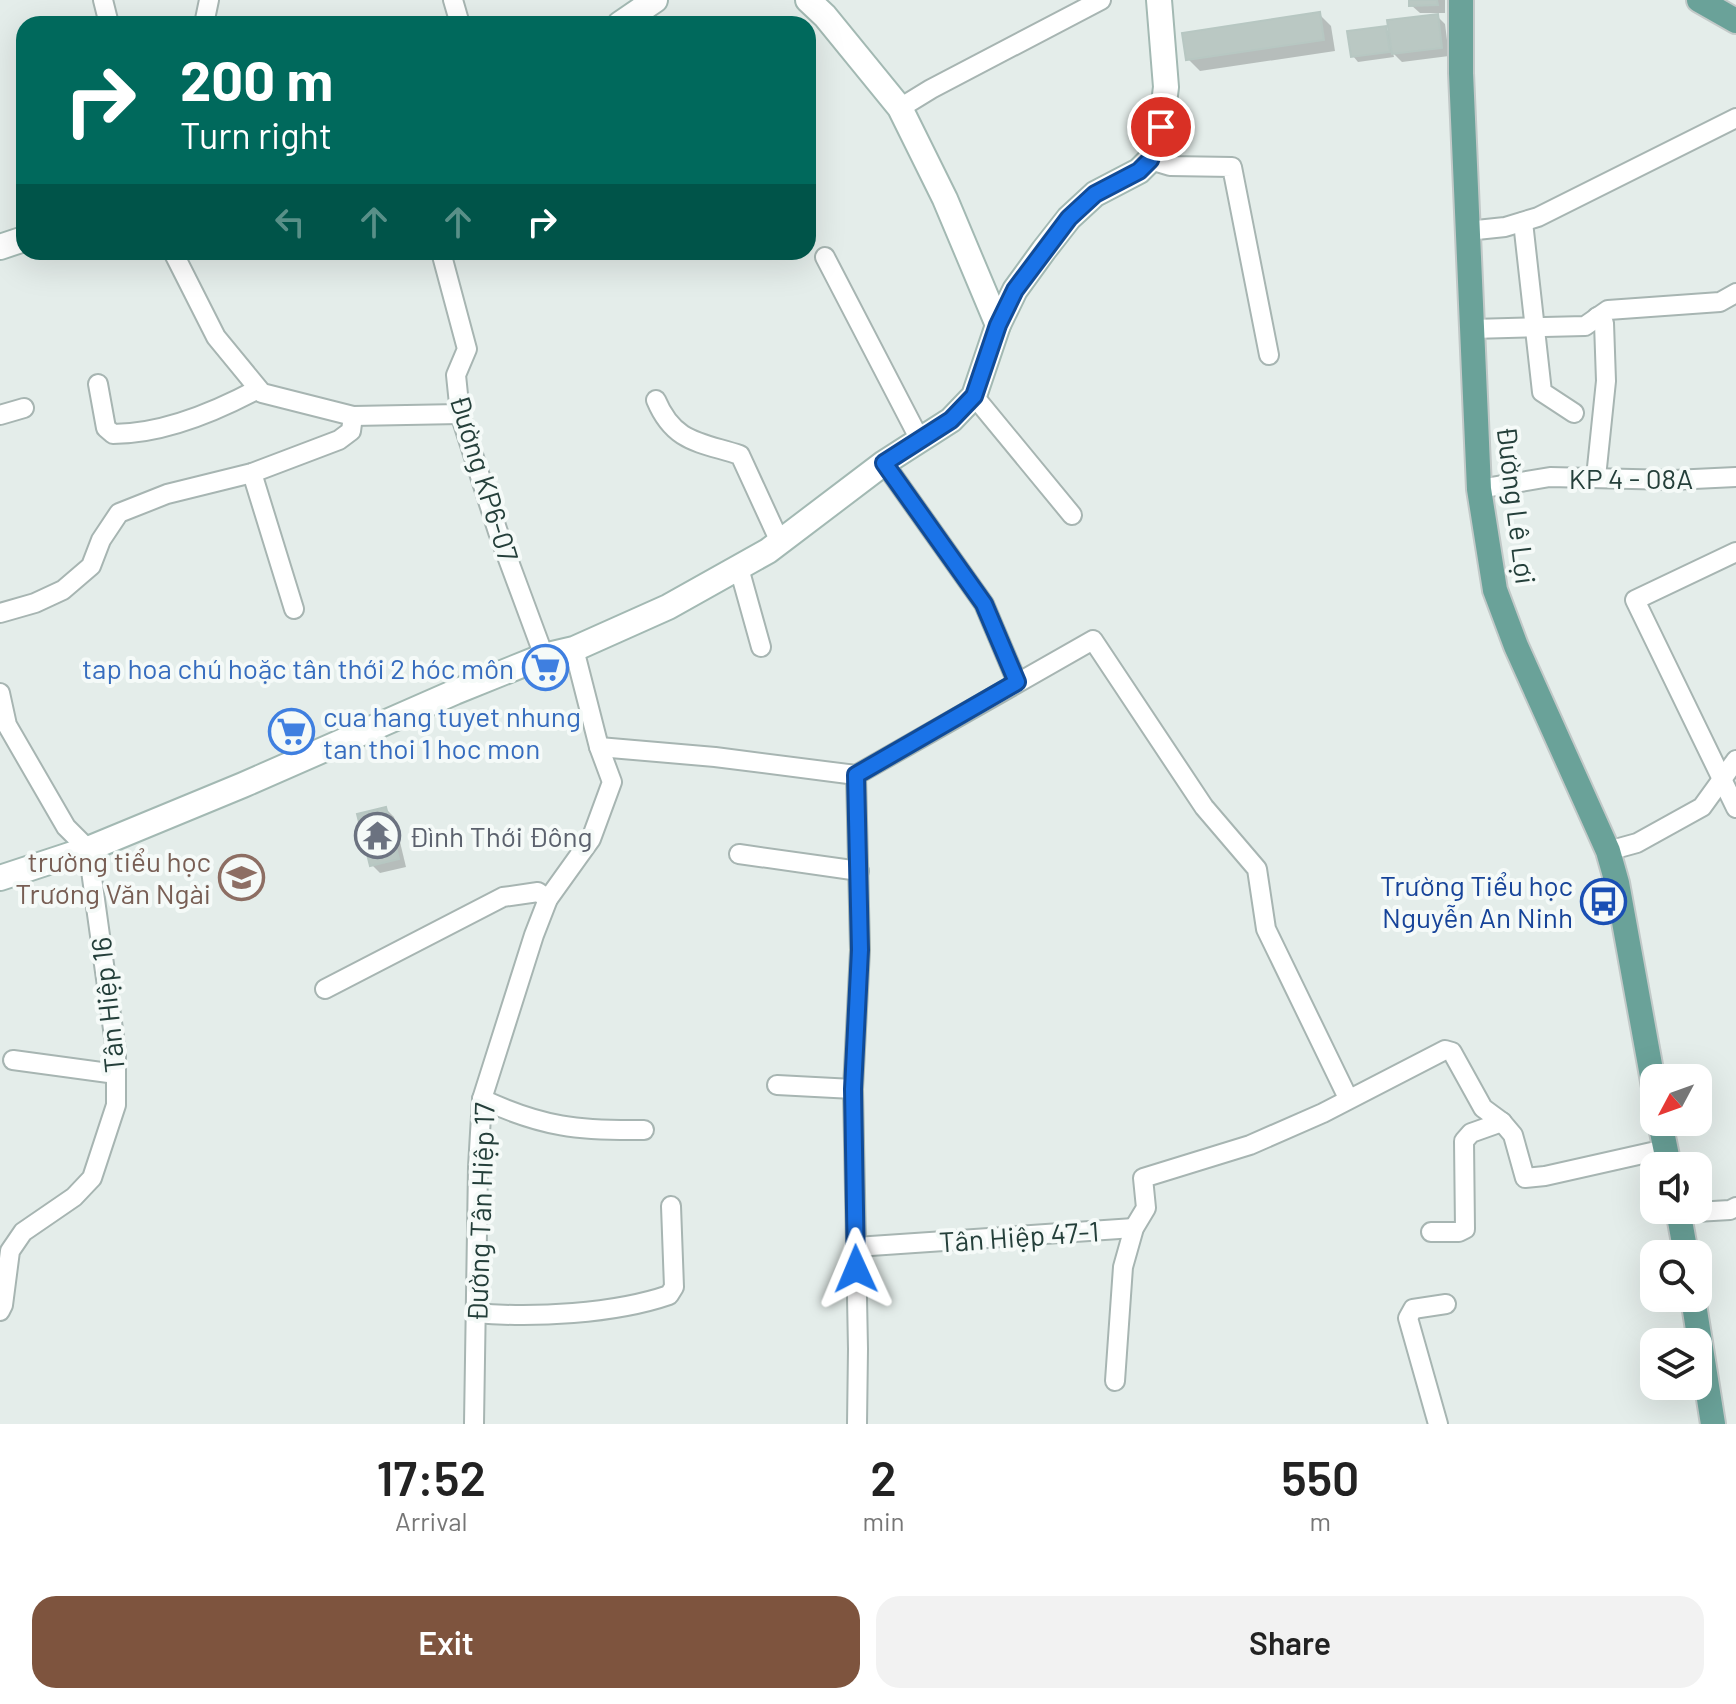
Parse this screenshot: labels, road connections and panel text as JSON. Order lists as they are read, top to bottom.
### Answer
{
  "streets": {
    "main road": ["Đường Lê Lợi"],
    "street": [
      "Đường KP6-07",
      "KP 4 - 08A",
      "Tân Hiệp 16",
      "Đường Tân Hiệp 17",
      "Tân Hiệp 47-1"
    ]
  },
  "crossings": [
    ["KP 4 - 08A", "Đường Lê Lợi"]
  ],
  "places": {
    "supermarket": ["tap hoa chú hoặc tân thới 2 hóc môn", "cua hang tuyet nhung tan thoi 1 hoc mon"],
    "temple": ["Đình Thới Đông"],
    "school or university": ["trường tiểu học Trương Văn Ngài"],
    "bus stop": ["Trường Tiểu học Nguyễn An Ninh"]
  },
  "north": "bottom left",
  "page": {
    "turn": ["200 m", "Turn right"],
    "eta": [
      "17:52",
      "Arrival",
      "2",
      "min",
      "550",
      "m"
    ],
    "buttons": ["Exit", "Share"]
  }
}
